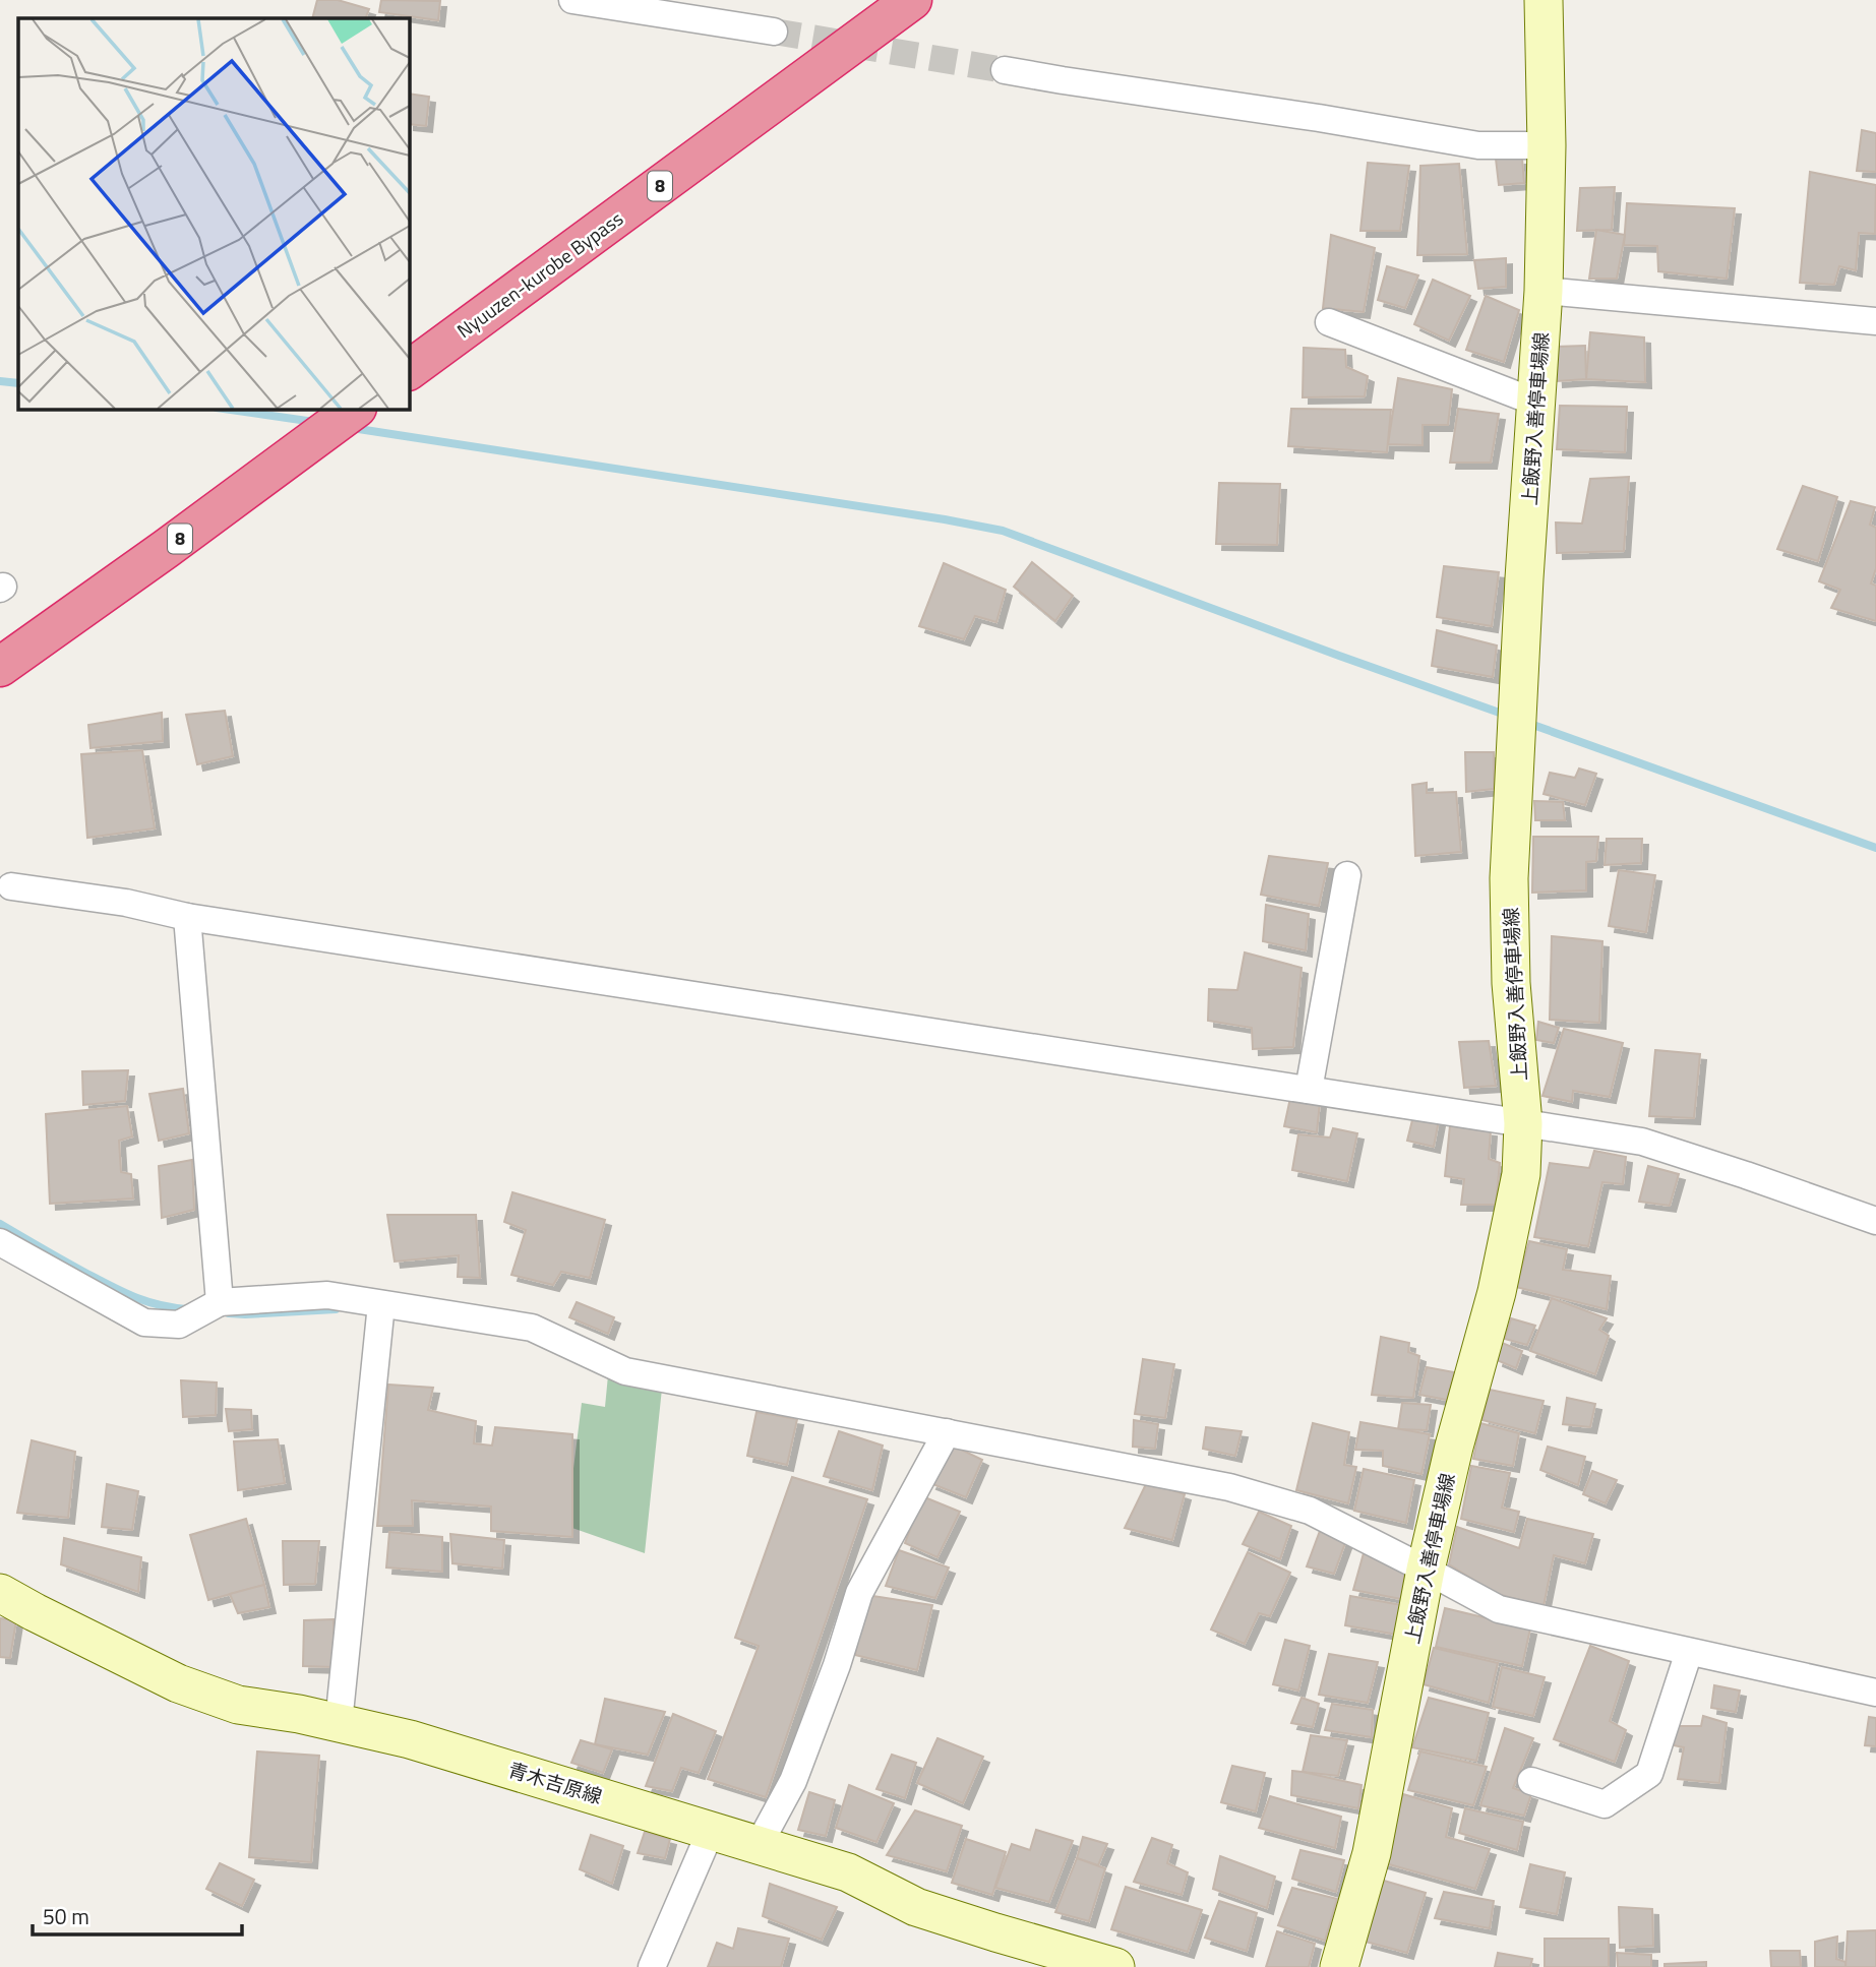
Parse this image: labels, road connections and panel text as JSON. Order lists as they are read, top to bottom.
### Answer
{
  "streets": {
    "highway": ["8", "Nyuuzen-kurobe Bypass"],
    "main road": ["上飯野入善停車場線", "青木吉原線"]
  },
  "scale_bar": "50 m"
}
